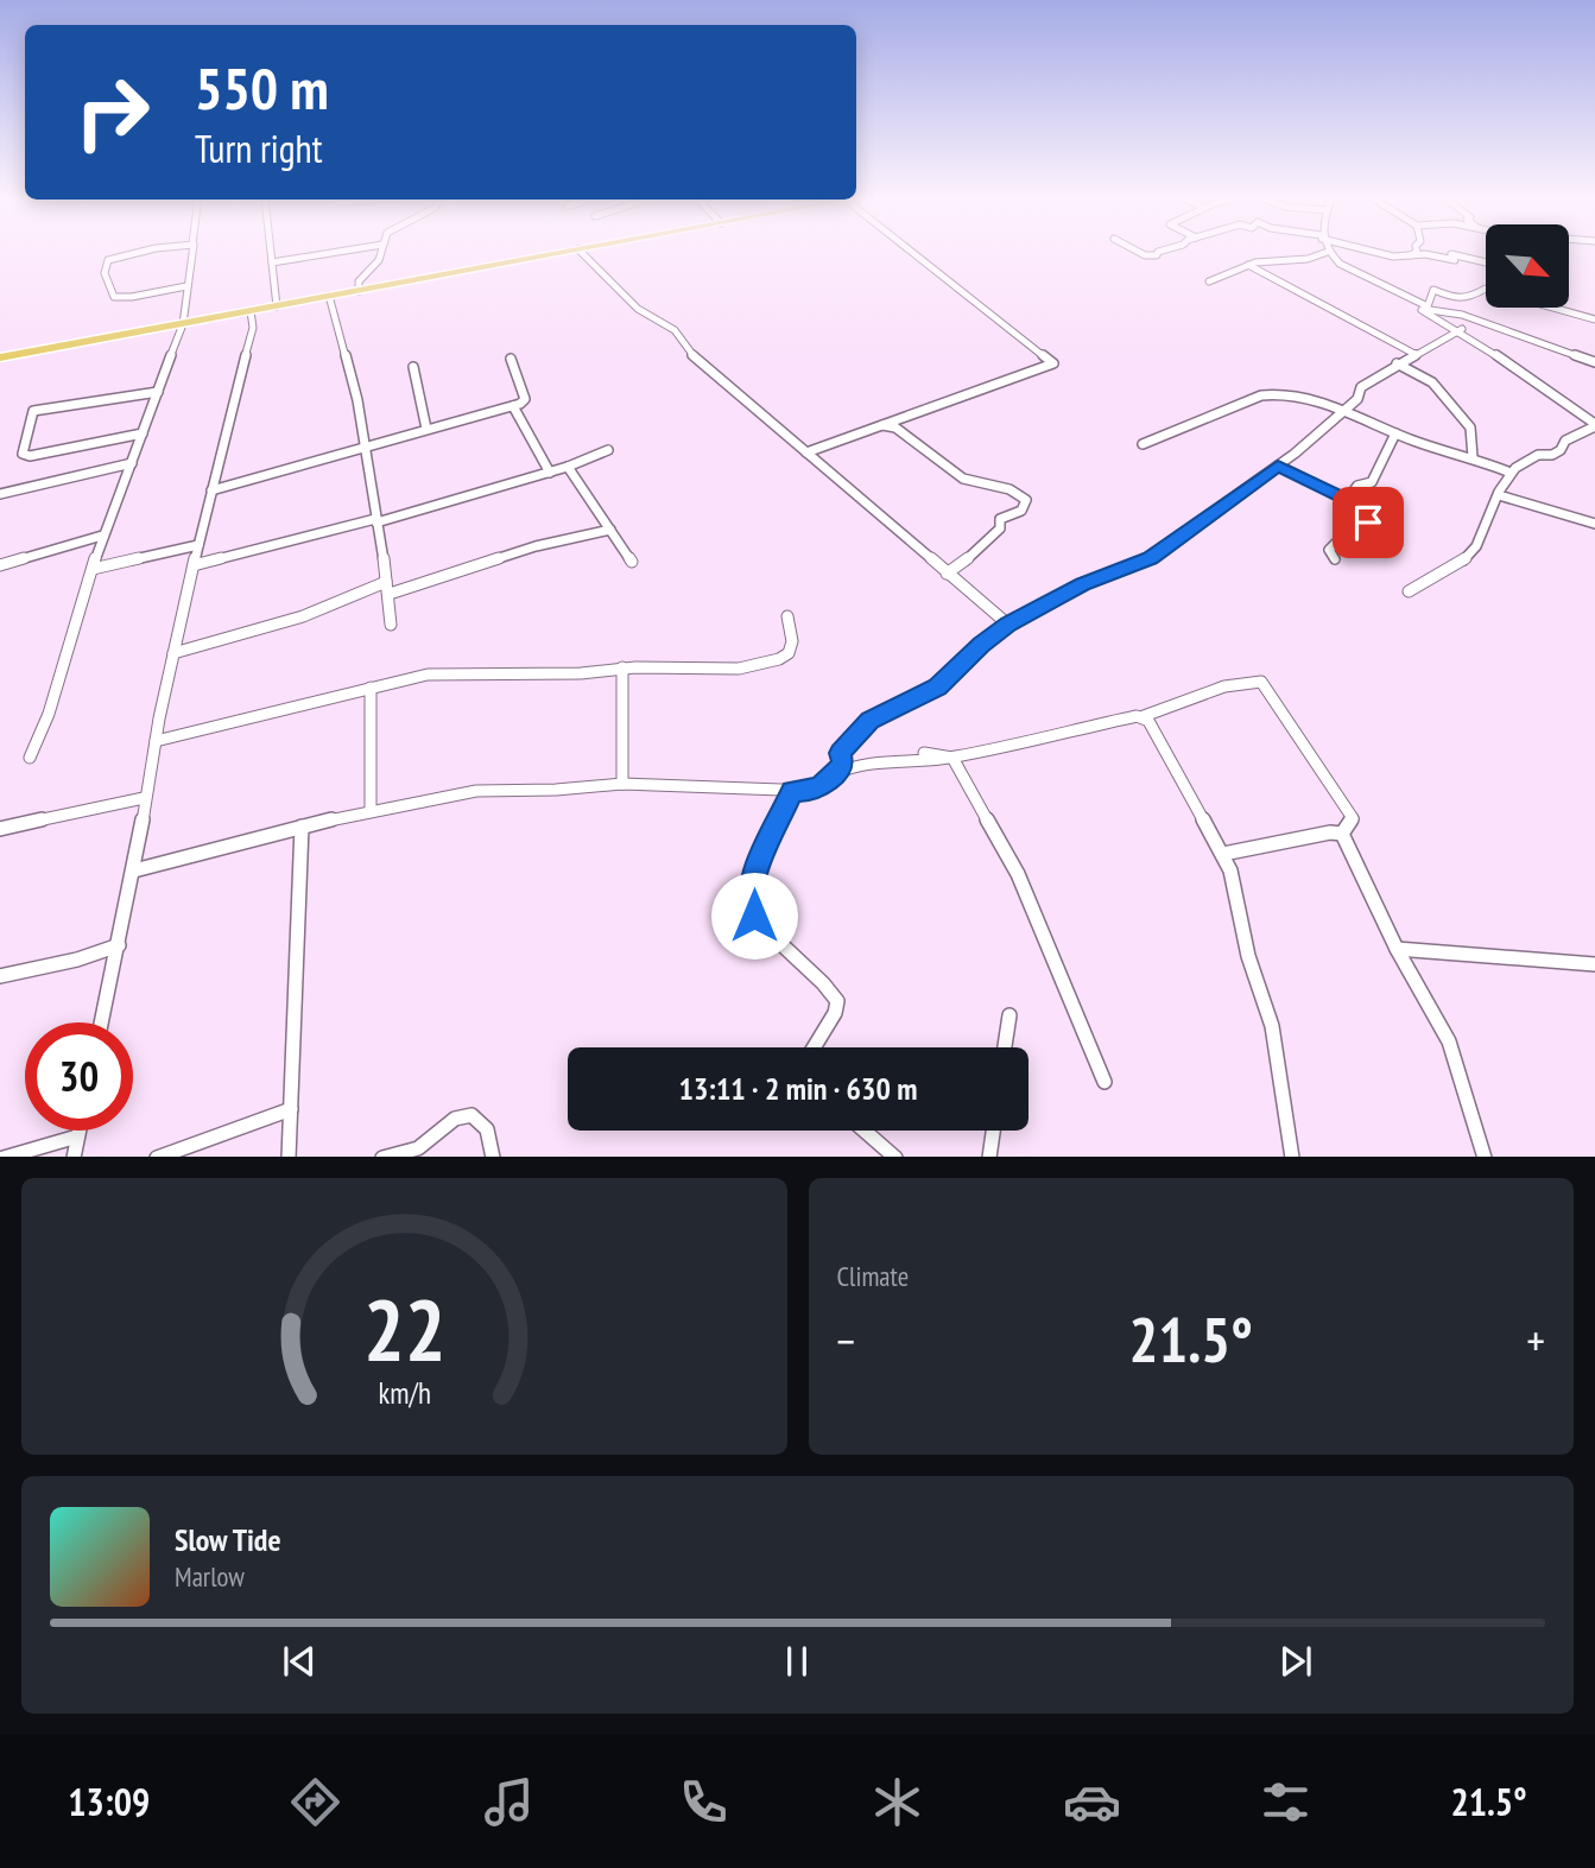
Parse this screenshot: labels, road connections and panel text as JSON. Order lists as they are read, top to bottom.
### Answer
{
  "north": "bottom right",
  "page": {
    "turn": ["550 m", "Turn right"],
    "limit": "30",
    "trip": "13:11 · 2 min · 630 m",
    "tile": "Climate",
    "heat": ["−", "21.5°", "+"],
    "song": ["Slow Tide", "Marlow"],
    "tabs": ["13:09", "21.5°"],
    "gauge": ["22", "km/h"]
  }
}
